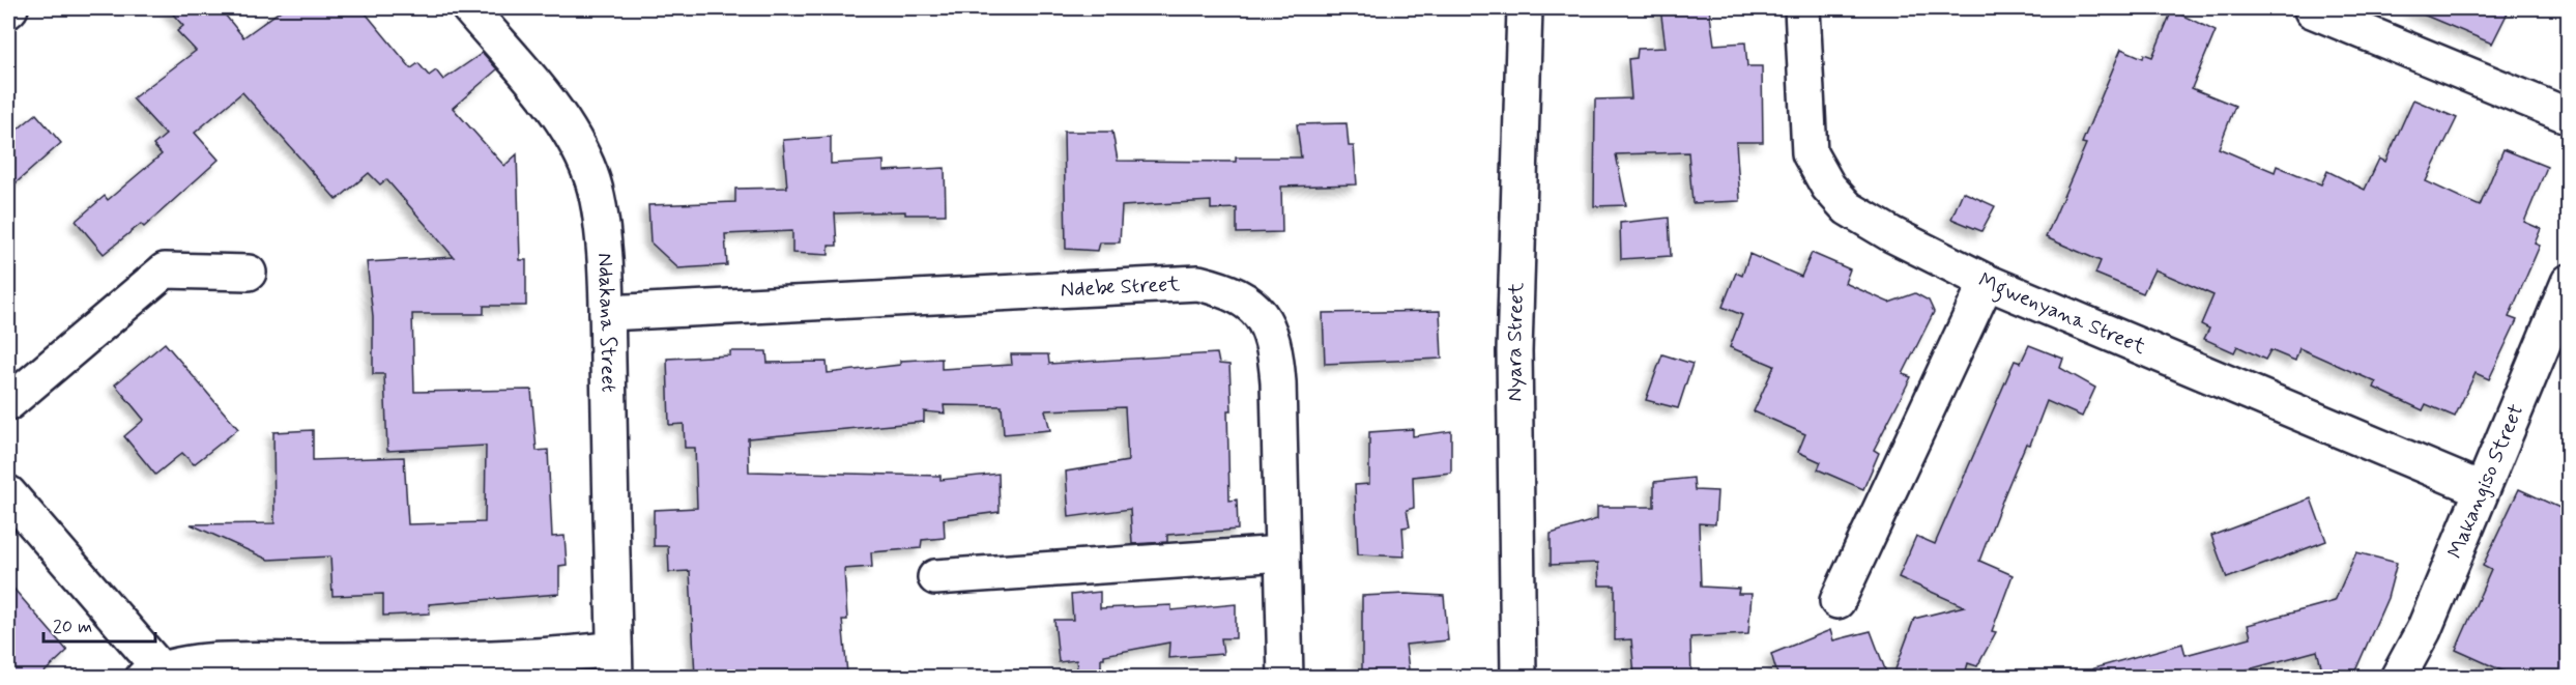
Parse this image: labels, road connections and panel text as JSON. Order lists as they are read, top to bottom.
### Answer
{
  "streets": {
    "street": [
      "Ndebe Street",
      "Mgwenyana Street",
      "Ndakana Street",
      "Nyara Street",
      "Makangiso Street"
    ]
  },
  "crossings": [
    ["Ndebe Street", "Ndakana Street"],
    ["Mgwenyana Street", "Makangiso Street"]
  ],
  "scale_bar": "20 m"
}
